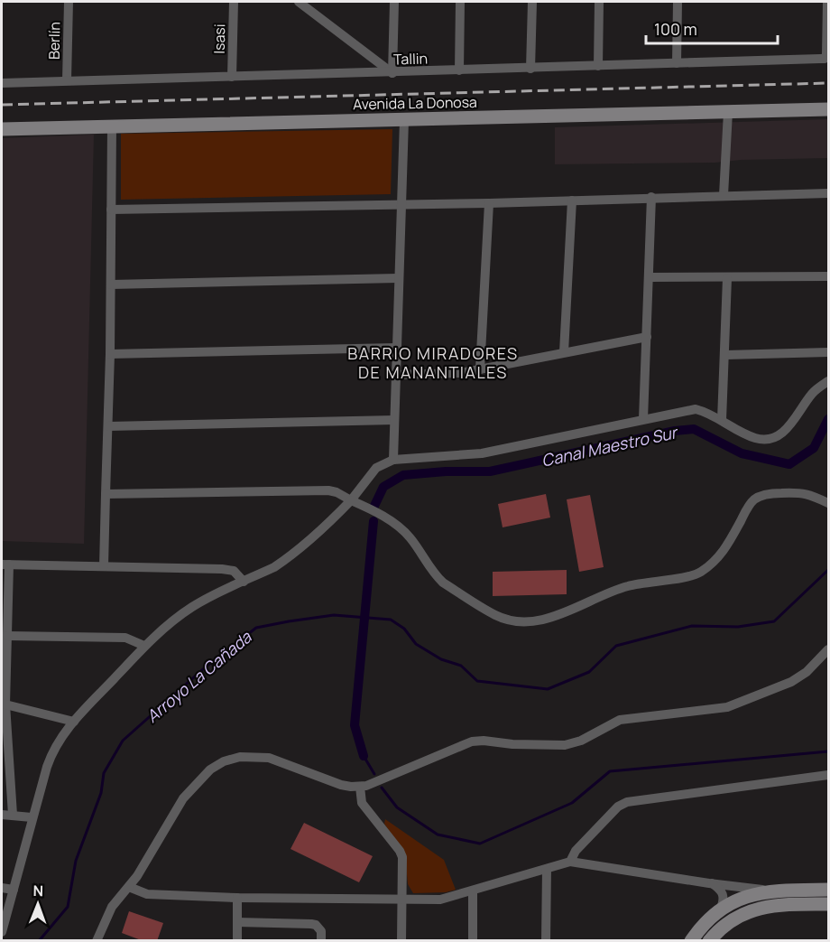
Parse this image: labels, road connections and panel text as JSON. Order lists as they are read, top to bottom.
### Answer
{
  "streets": {
    "main road": ["Avenida La Donosa"],
    "street": ["Isasi", "Berlín", "Tallin"]
  },
  "crossings": [
    ["Isasi", "Tallin"],
    ["Berlín", "Tallin"]
  ],
  "districts": ["BARRIO MIRADORES DE MANANTIALES"],
  "water": ["Canal Maestro Sur", "Arroyo La Cañada"],
  "scale_bar": "100 m",
  "north": "top"
}
